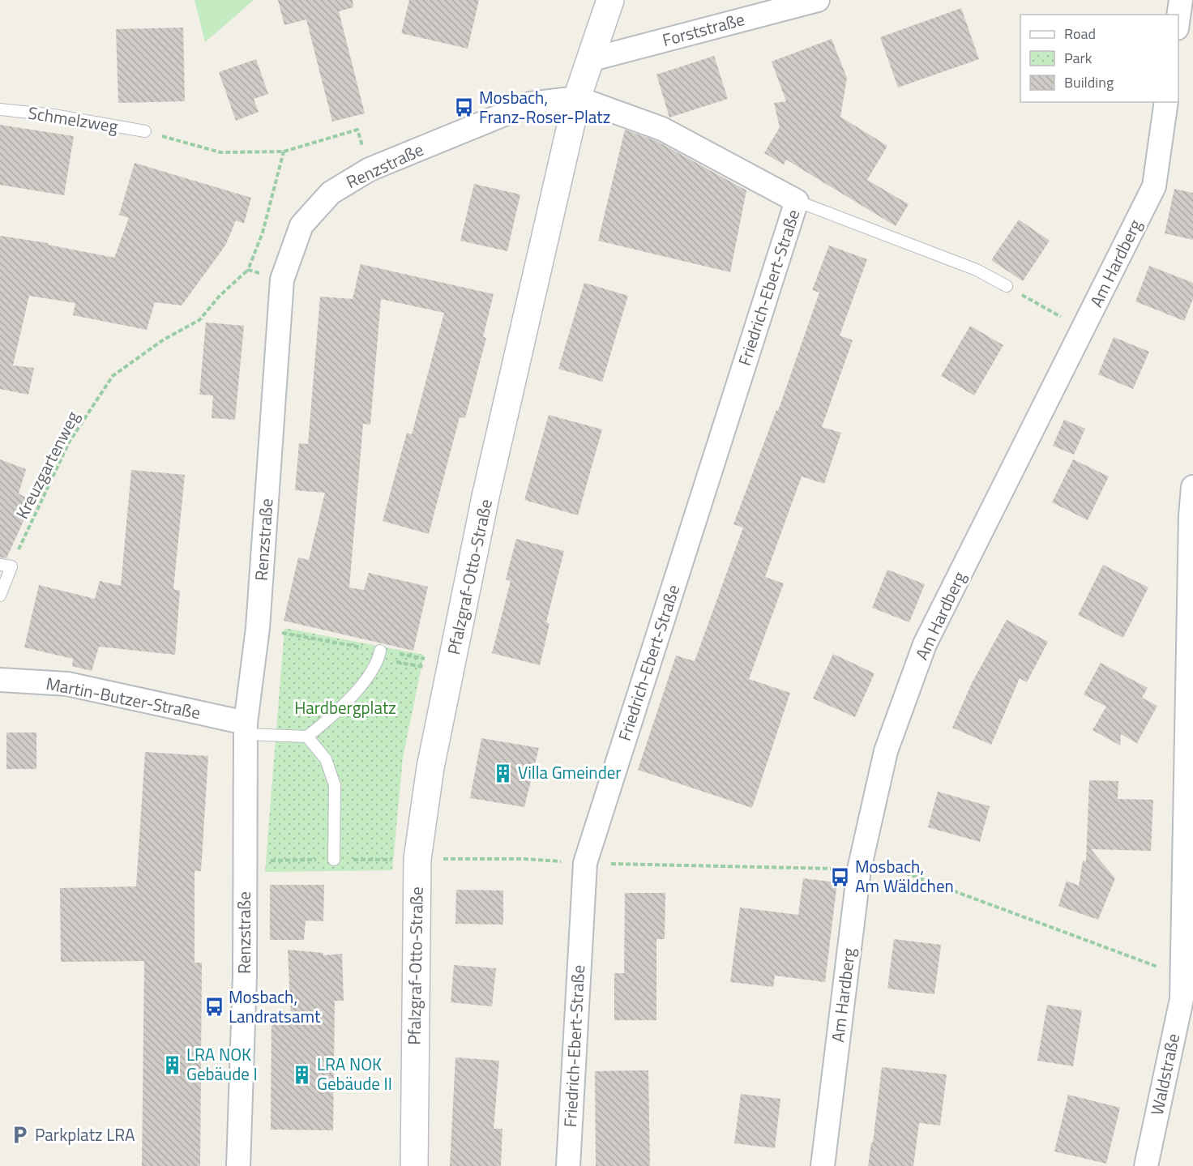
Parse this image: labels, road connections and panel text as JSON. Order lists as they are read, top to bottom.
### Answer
{
  "streets": {
    "street": [
      "Forststraße",
      "Renzstraße",
      "Am Hardberg",
      "Friedrich-Ebert-Straße",
      "Pfalzgraf-Otto-Straße",
      "Martin-Butzer-Straße",
      "Waldstraße"
    ],
    "lane": ["Schmelzweg"],
    "path": ["Kreuzgartenweg"]
  },
  "crossings": [
    ["Forststraße", "Pfalzgraf-Otto-Straße"],
    ["Renzstraße", "Friedrich-Ebert-Straße"],
    ["Renzstraße", "Pfalzgraf-Otto-Straße"],
    ["Renzstraße", "Martin-Butzer-Straße"],
    ["Friedrich-Ebert-Straße", "Pfalzgraf-Otto-Straße"]
  ],
  "parks": ["Hardbergplatz"],
  "places": {
    "bus stop": ["Mosbach, Franz-Roser-Platz", "Mosbach, Am Wäldchen", "Mosbach, Landratsamt"],
    "building": ["Villa Gmeinder", "LRA NOK Gebäude I", "LRA NOK Gebäude II"],
    "parking": ["Parkplatz LRA"]
  },
  "legend": ["Road", "Park", "Building"]
}
